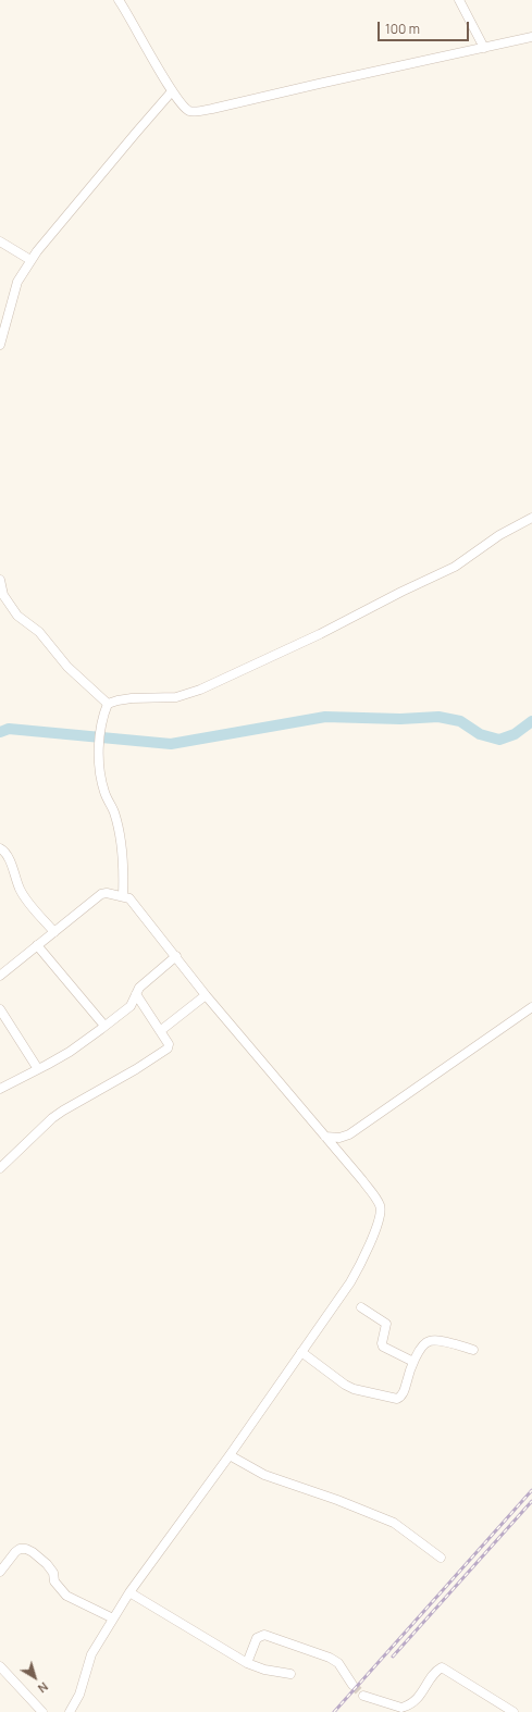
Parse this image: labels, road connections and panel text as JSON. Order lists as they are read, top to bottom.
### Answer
{
  "scale_bar": "100 m",
  "north": "bottom right"
}
